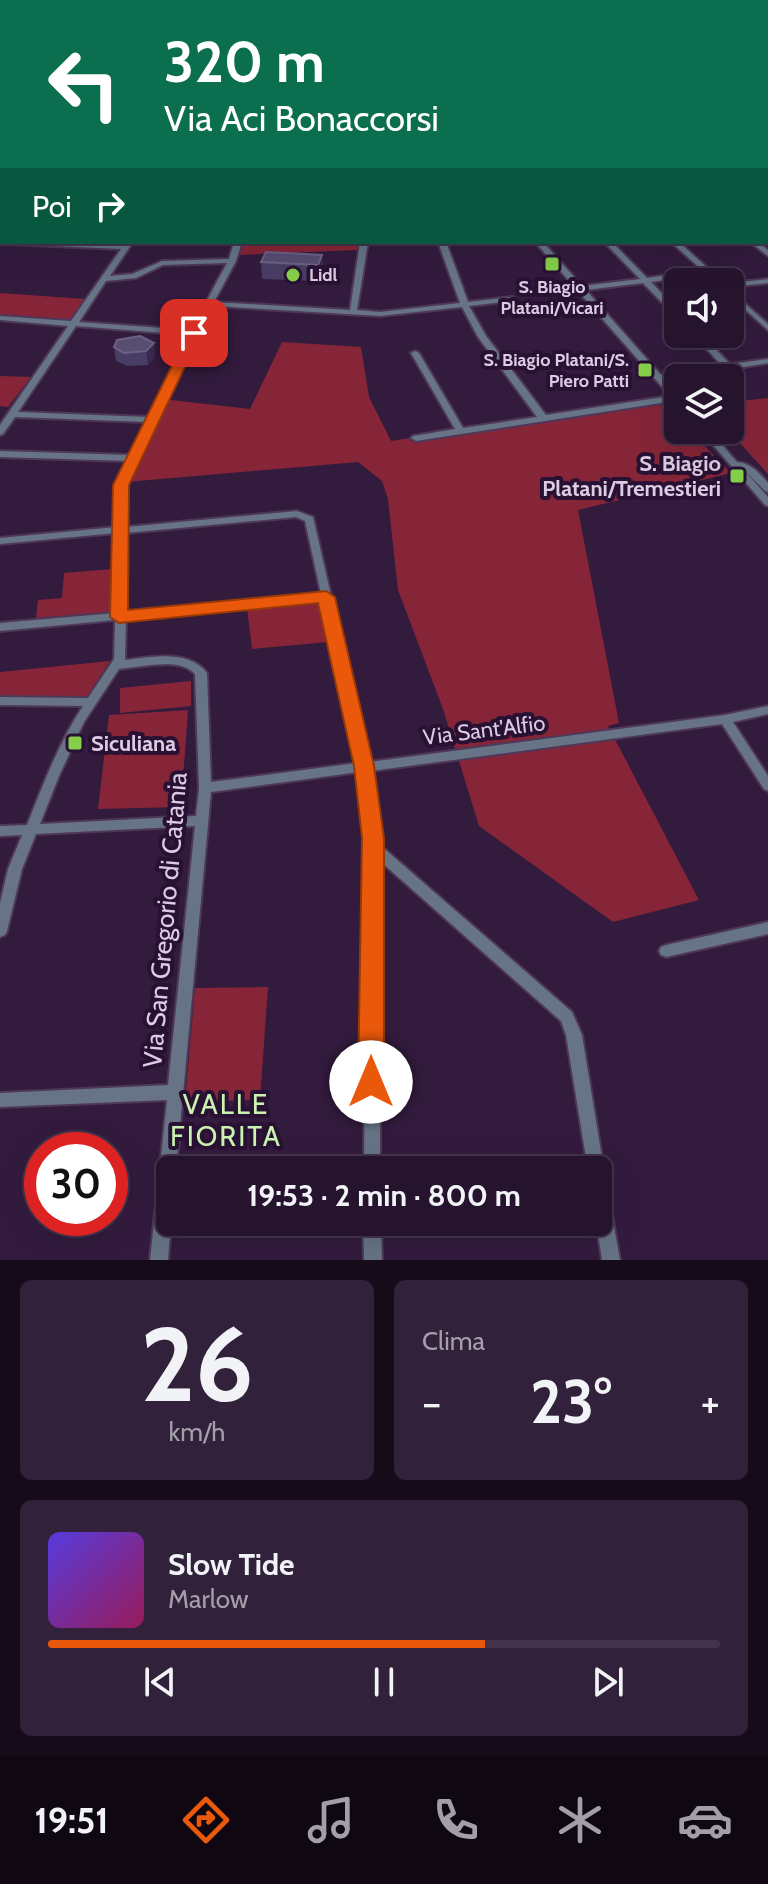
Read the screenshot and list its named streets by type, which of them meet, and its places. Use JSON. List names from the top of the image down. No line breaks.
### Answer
{"streets":{"street":["Via Sant'Alfio","Via San Gregorio di Catania"]},"crossings":[["Via Sant'Alfio","Via San Gregorio di Catania"]],"districts":["VALLE FIORITA"],"places":{"transit":["S. Biagio Platani/Vicari","S. Biagio Platani/S. Piero Patti","S. Biagio Platani/Tremestieri","Siculiana"],"other":["Lidl"]},"page":{"turn":["320 m","Via Aci Bonaccorsi"],"then":"Poi","limit":"30","trip":"19:53 · 2 min · 800 m","tile":[["26","km/h"],"Clima"],"heat":["−","23°","+"],"song":["Slow Tide","Marlow"],"tabs":"19:51"}}
